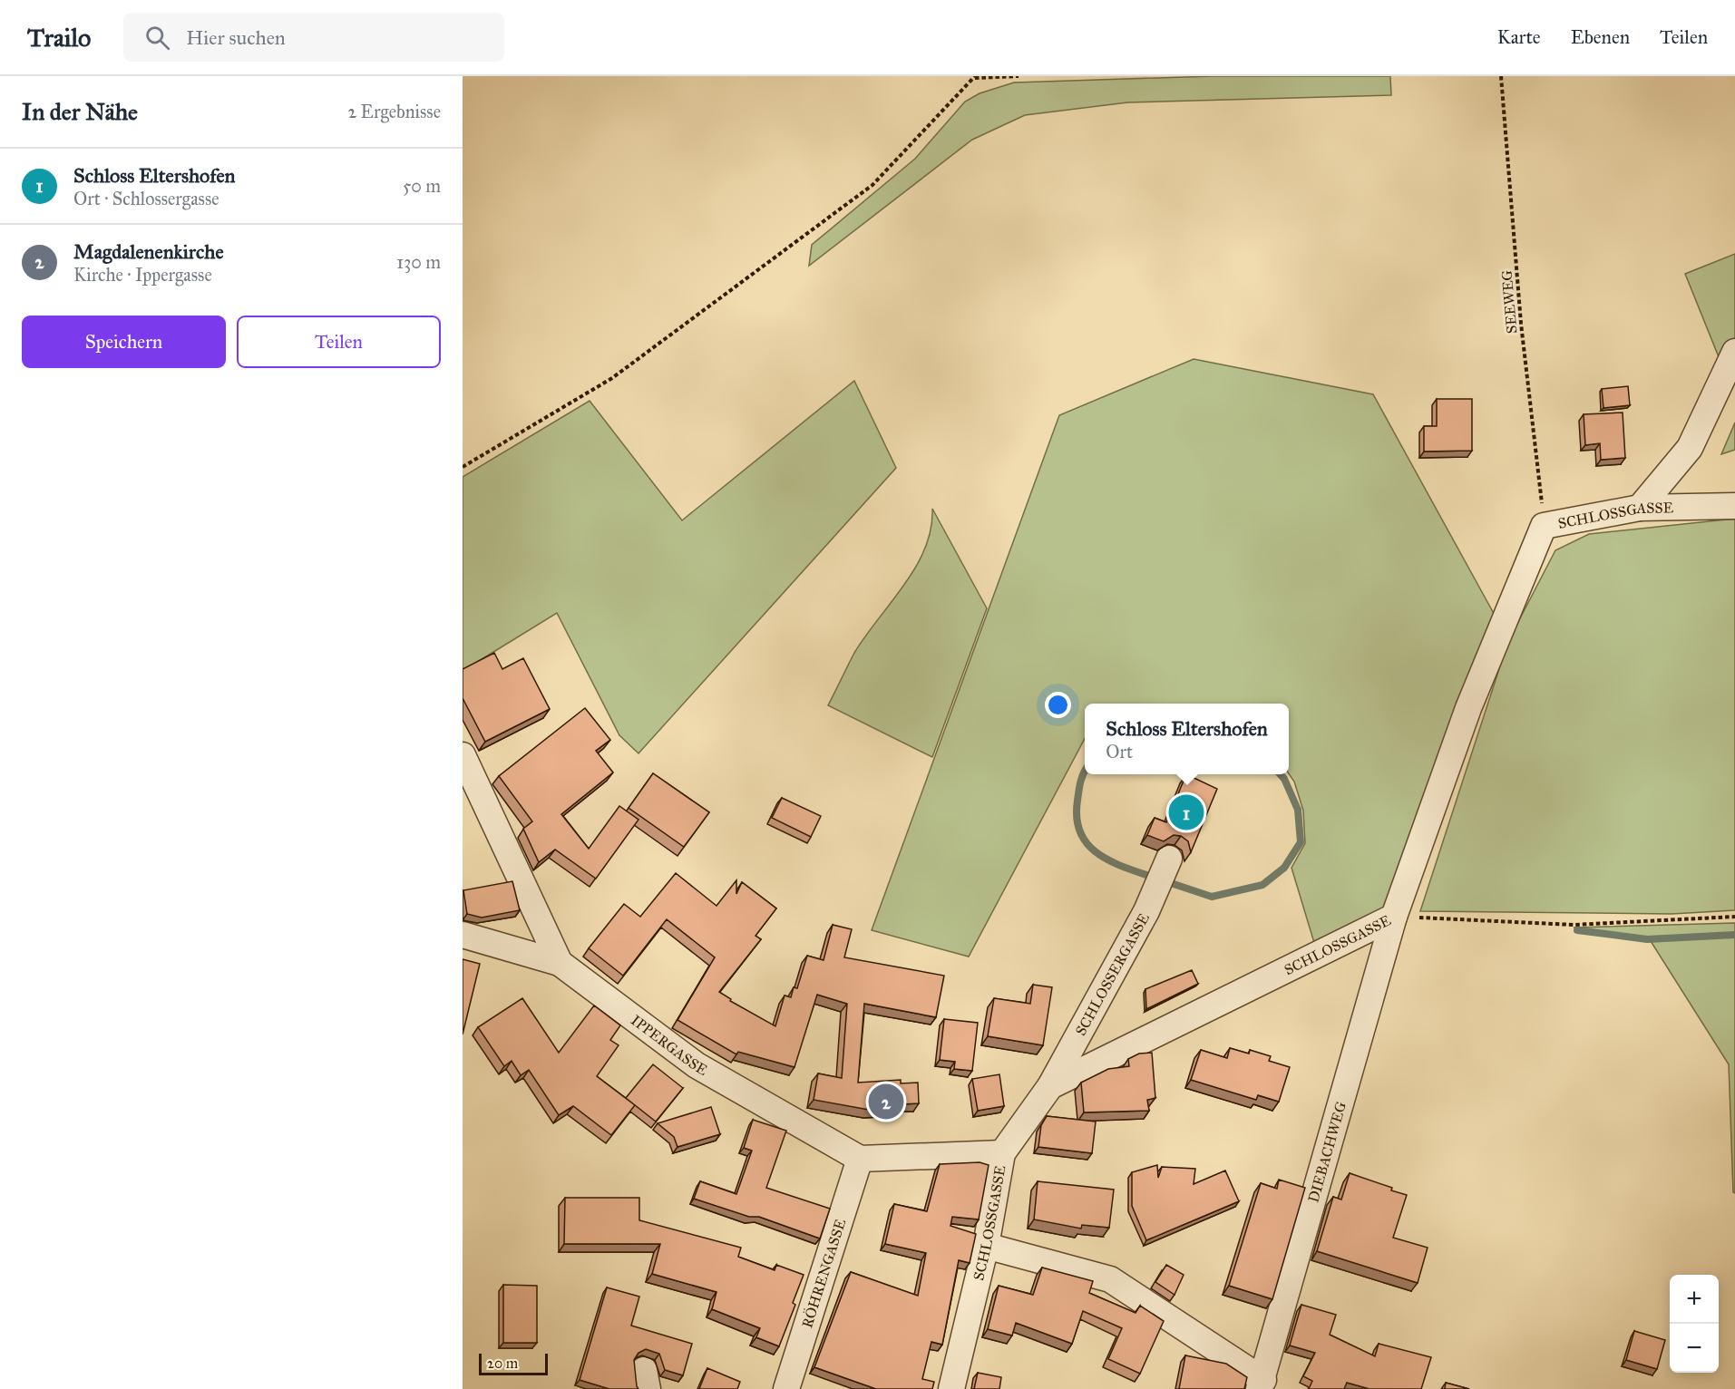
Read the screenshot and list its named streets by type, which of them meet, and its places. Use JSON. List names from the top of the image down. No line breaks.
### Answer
{"streets":{"street":["SCHLOSSGASSE","SCHLOSSERGASSE","IPPERGASSE","DIEBACHWEG","RÖHRENGASSE"],"path":["SEEWEG"]},"crossings":[["SEEWEG","SCHLOSSGASSE"],["SCHLOSSGASSE","SCHLOSSERGASSE"],["SCHLOSSGASSE","DIEBACHWEG"],["IPPERGASSE","RÖHRENGASSE"]],"scale_bar":"20 m","page":{"header":"Trailo","search":"Hier suchen","nav":["Karte","Ebenen","Teilen"],"heading":["In der Nähe","2 Ergebnisse"],"list":[{"mark":"1","name":"Schloss Eltershofen","note":"Ort · Schlossergasse","value":"50 m"},{"mark":"2","name":"Magdalenenkirche","note":"Kirche · Ippergasse","value":"130 m"}],"buttons":["Speichern","Teilen"],"popup":["Schloss Eltershofen","Ort"],"pins":["1","2"],"map_buttons":["+","−"],"scale":"20 m"}}
